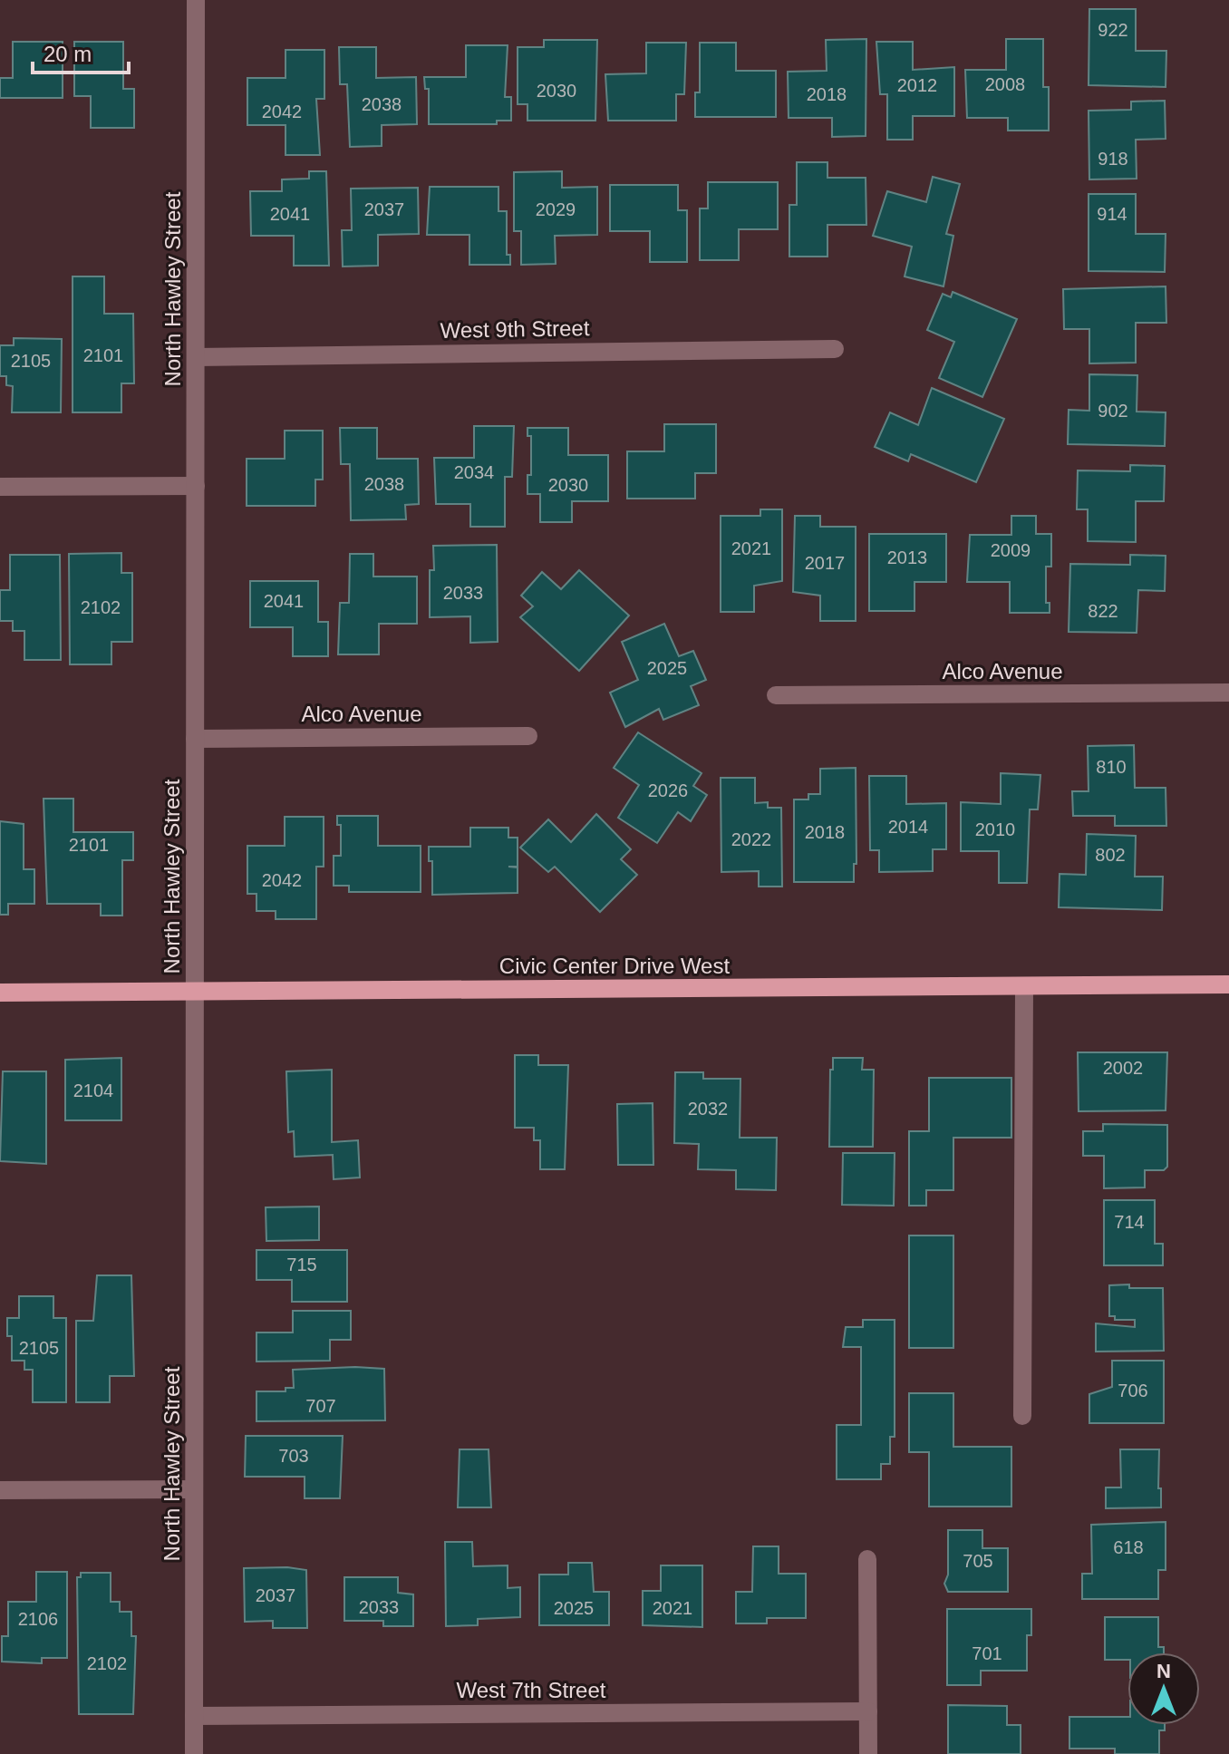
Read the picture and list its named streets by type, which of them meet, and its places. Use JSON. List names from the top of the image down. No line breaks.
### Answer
{"streets":{"main road":["Civic Center Drive West"],"street":["North Hawley Street","West 9th Street","Alco Avenue","West 7th Street"]},"crossings":[["North Hawley Street","West 9th Street"],["North Hawley Street","Alco Avenue"],["North Hawley Street","Civic Center Drive West"],["North Hawley Street","West 7th Street"]],"house_numbers":["922","2008","2012","2030","2018","2038","2042","918","2037","2029","2041","914","2101","2105","902","2034","2038","2030","2021","2009","2013","2017","2033","2041","2102","822","2025","810","2026","2014","2010","2018","2022","2101","802","2042","2002","2104","2032","714","715","2105","706","707","703","618","705","2037","2033","2025","2021","2106","701","2102"],"scale_bar":"20 m","north":"top"}
